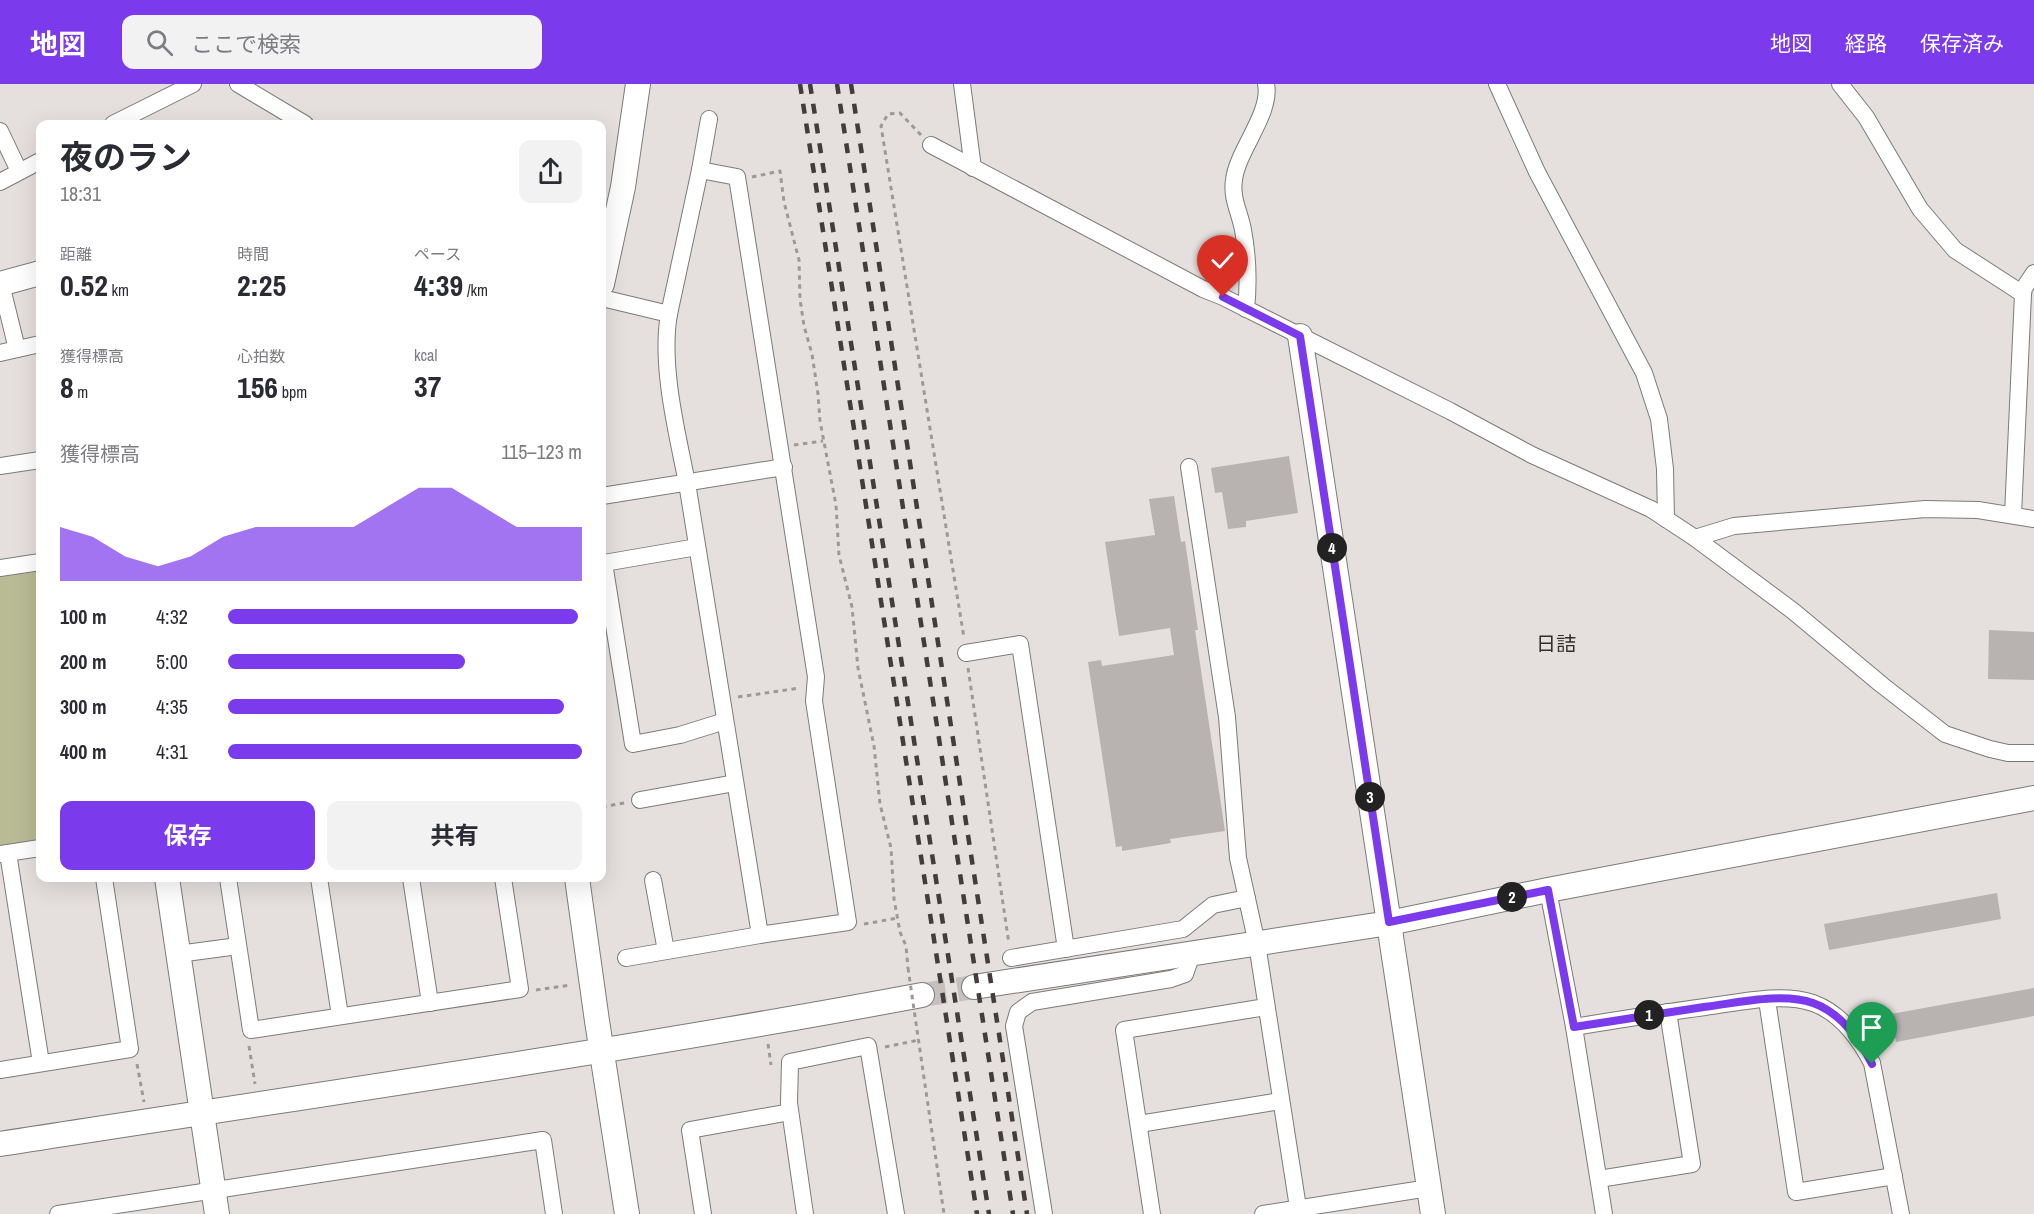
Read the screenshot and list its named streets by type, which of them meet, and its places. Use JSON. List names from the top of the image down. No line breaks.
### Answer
{"districts":["日詰"],"page":{"header":"地図","search":"ここで検索","nav":["地図","経路","保存済み"],"heading":["夜のラン","18:31"],"stats":[["距離","0.52 km"],["時間","2:25"],["ペース","4:39 /km"],["獲得標高","8 m"],["心拍数","156 bpm"],["kcal","37"]],"chart":["獲得標高","115–123 m"],"pins":["4","3","2","1"],"list":[{"name":"100 m","note":"4:32"},{"name":"200 m","note":"5:00"},{"name":"300 m","note":"4:35"},{"name":"400 m","note":"4:31"}],"buttons":["保存","共有"]}}
